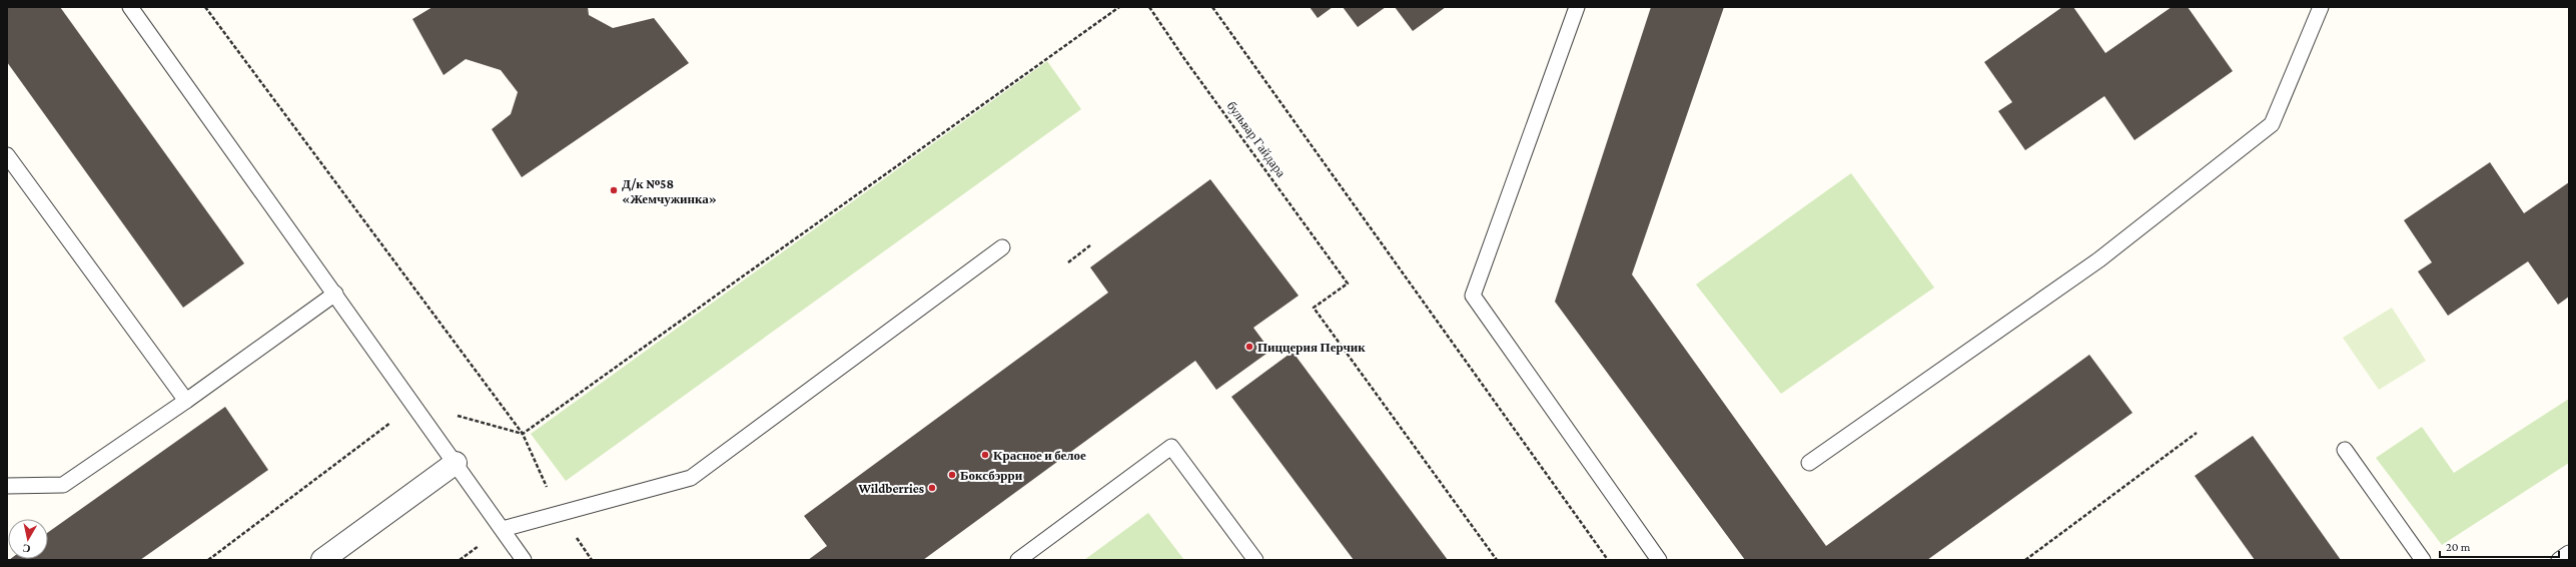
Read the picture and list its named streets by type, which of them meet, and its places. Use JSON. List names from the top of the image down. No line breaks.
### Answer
{"streets":{"path":["бульвар Гайдара"]},"places":["Д/к №58 «Жемчужинка»","Пиццерия Перчик","Красное и белое","Боксбэрри","Wildberries"],"scale_bar":"20 m","north":"bottom"}
